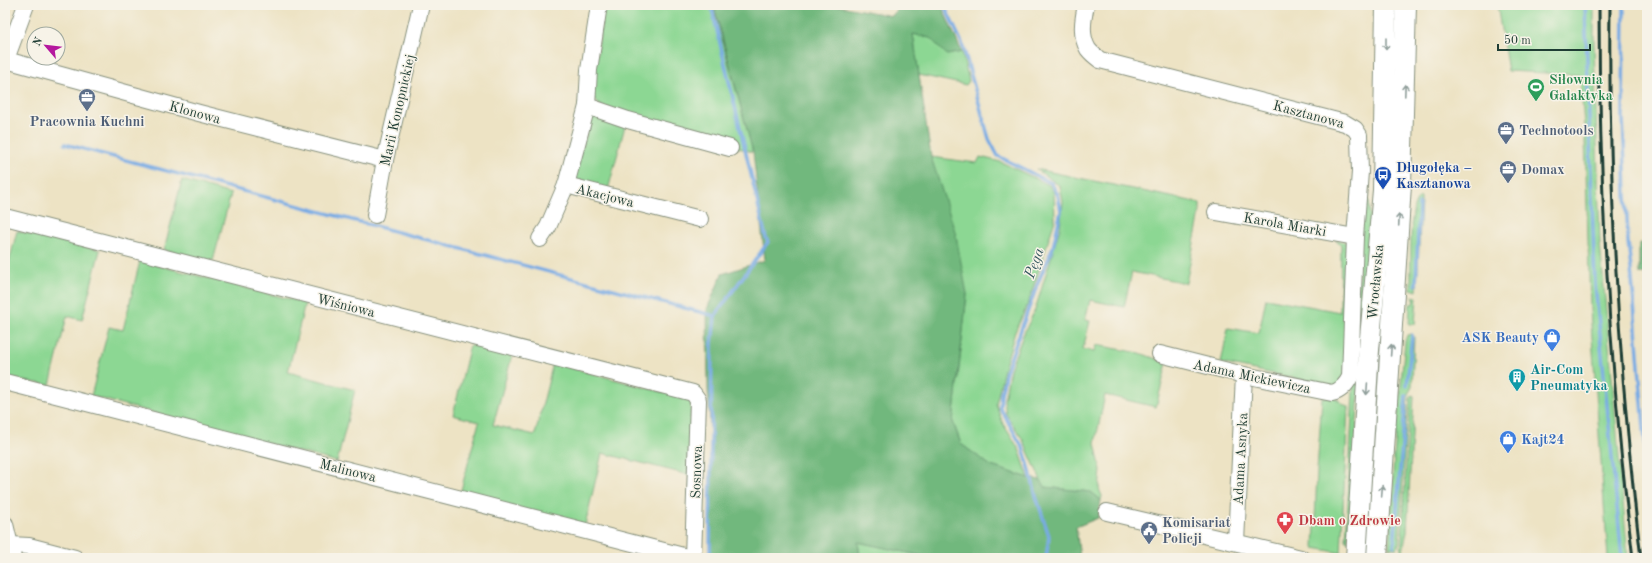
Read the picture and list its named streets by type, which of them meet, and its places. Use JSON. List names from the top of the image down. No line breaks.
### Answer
{"streets":{"main road":["Wrocławska"],"street":["Marii Konopnickiej","Klonowa","Kasztanowa","Akacjowa","Karola Miarki","Wiśniowa","Adama Mickiewicza","Adama Asnyka","Malinowa","Sosnowa"]},"crossings":[["Marii Konopnickiej","Klonowa"],["Kasztanowa","Karola Miarki"],["Kasztanowa","Adama Mickiewicza"],["Wiśniowa","Sosnowa"],["Adama Mickiewicza","Adama Asnyka"],["Malinowa","Sosnowa"]],"water":["Pęga"],"places":{"sports":["Siłownia Galaktyka"],"office":["Pracownia Kuchni","Technotools","Domax"],"bus stop":["Długołęka – Kasztanowa"],"shop":["ASK Beauty","Kajt24"],"building":["Air-Com Pneumatyka"],"pharmacy":["Dbam o Zdrowie"],"public building":["Komisariat Policji"]},"scale_bar":"50 m","north":"top left"}
